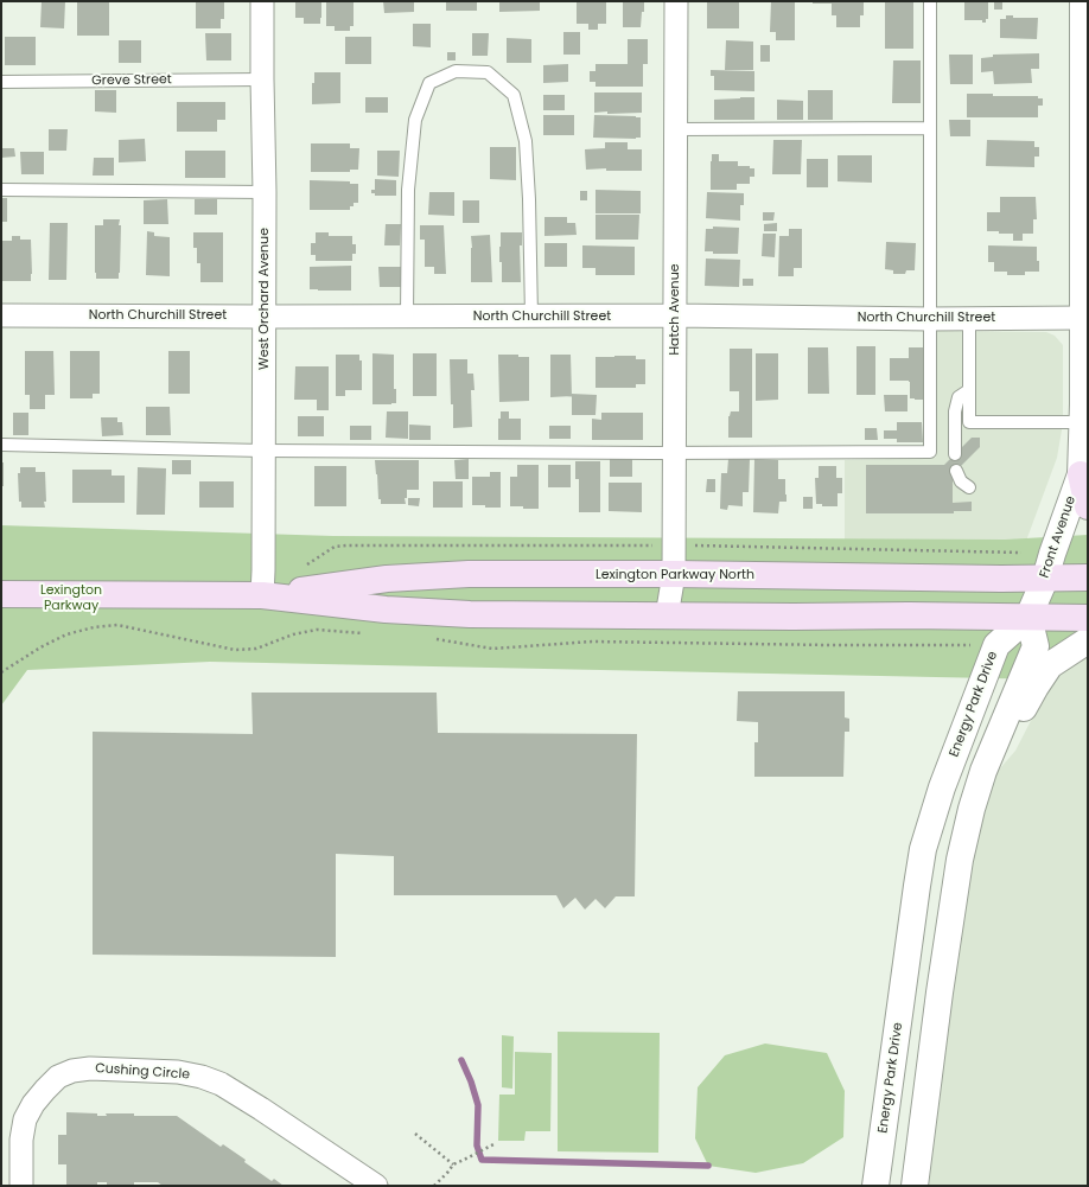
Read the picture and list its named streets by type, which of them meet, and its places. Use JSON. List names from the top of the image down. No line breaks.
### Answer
{"streets":{"main road":["Lexington Parkway North"],"street":["West Orchard Avenue","Hatch Avenue","North Churchill Street","Front Avenue","Energy Park Drive","Cushing Circle"],"lane":["Greve Street"]},"crossings":[["Greve Street","West Orchard Avenue"],["West Orchard Avenue","North Churchill Street"],["West Orchard Avenue","Lexington Parkway North"],["Hatch Avenue","North Churchill Street"],["Hatch Avenue","Lexington Parkway North"],["North Churchill Street","Front Avenue"],["Front Avenue","Lexington Parkway North"],["Front Avenue","Energy Park Drive"],["Lexington Parkway North","Energy Park Drive"]],"parks":["Lexington Parkway"]}
